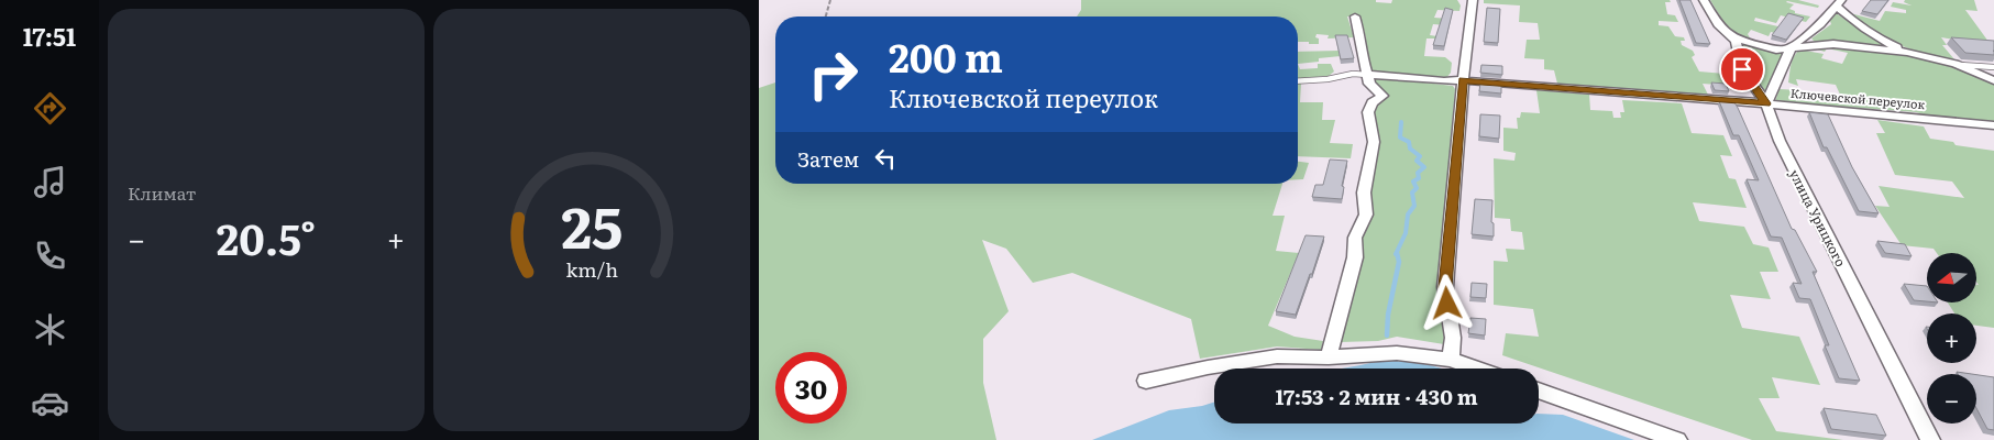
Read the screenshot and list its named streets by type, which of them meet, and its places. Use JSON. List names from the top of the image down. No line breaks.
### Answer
{"streets":{"street":["Ключевской переулок","улица Урицкого"]},"crossings":[["Ключевской переулок","улица Урицкого"]],"north":"left","page":{"tabs":"17:51","tile":"Климат","turn":["200 m","Ключевской переулок"],"then":"Затем","heat":["−","20.5°","+"],"map_buttons":["+","−"],"limit":"30","trip":"17:53 · 2 мин · 430 m","gauge":["25","km/h"]}}
